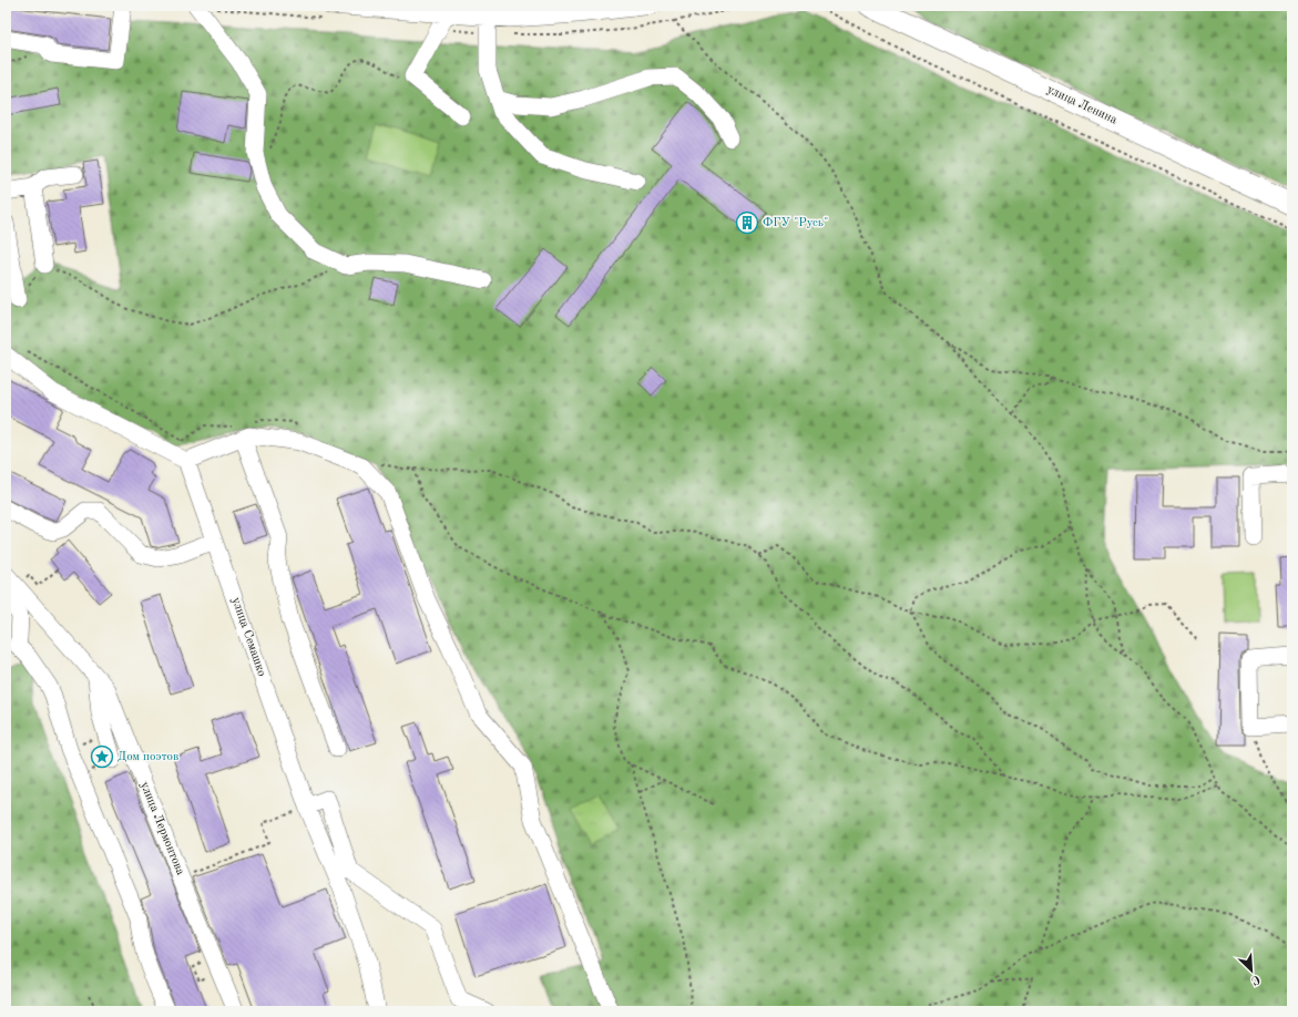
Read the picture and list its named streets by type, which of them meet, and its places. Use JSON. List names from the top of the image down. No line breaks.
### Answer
{"streets":{"main road":["улица Ленина"],"street":["улица Семашко","улица Лермонтова"]},"places":{"building":["ФГУ \"Русь\""],"place":["Дом поэтов"]},"north":"bottom right"}
